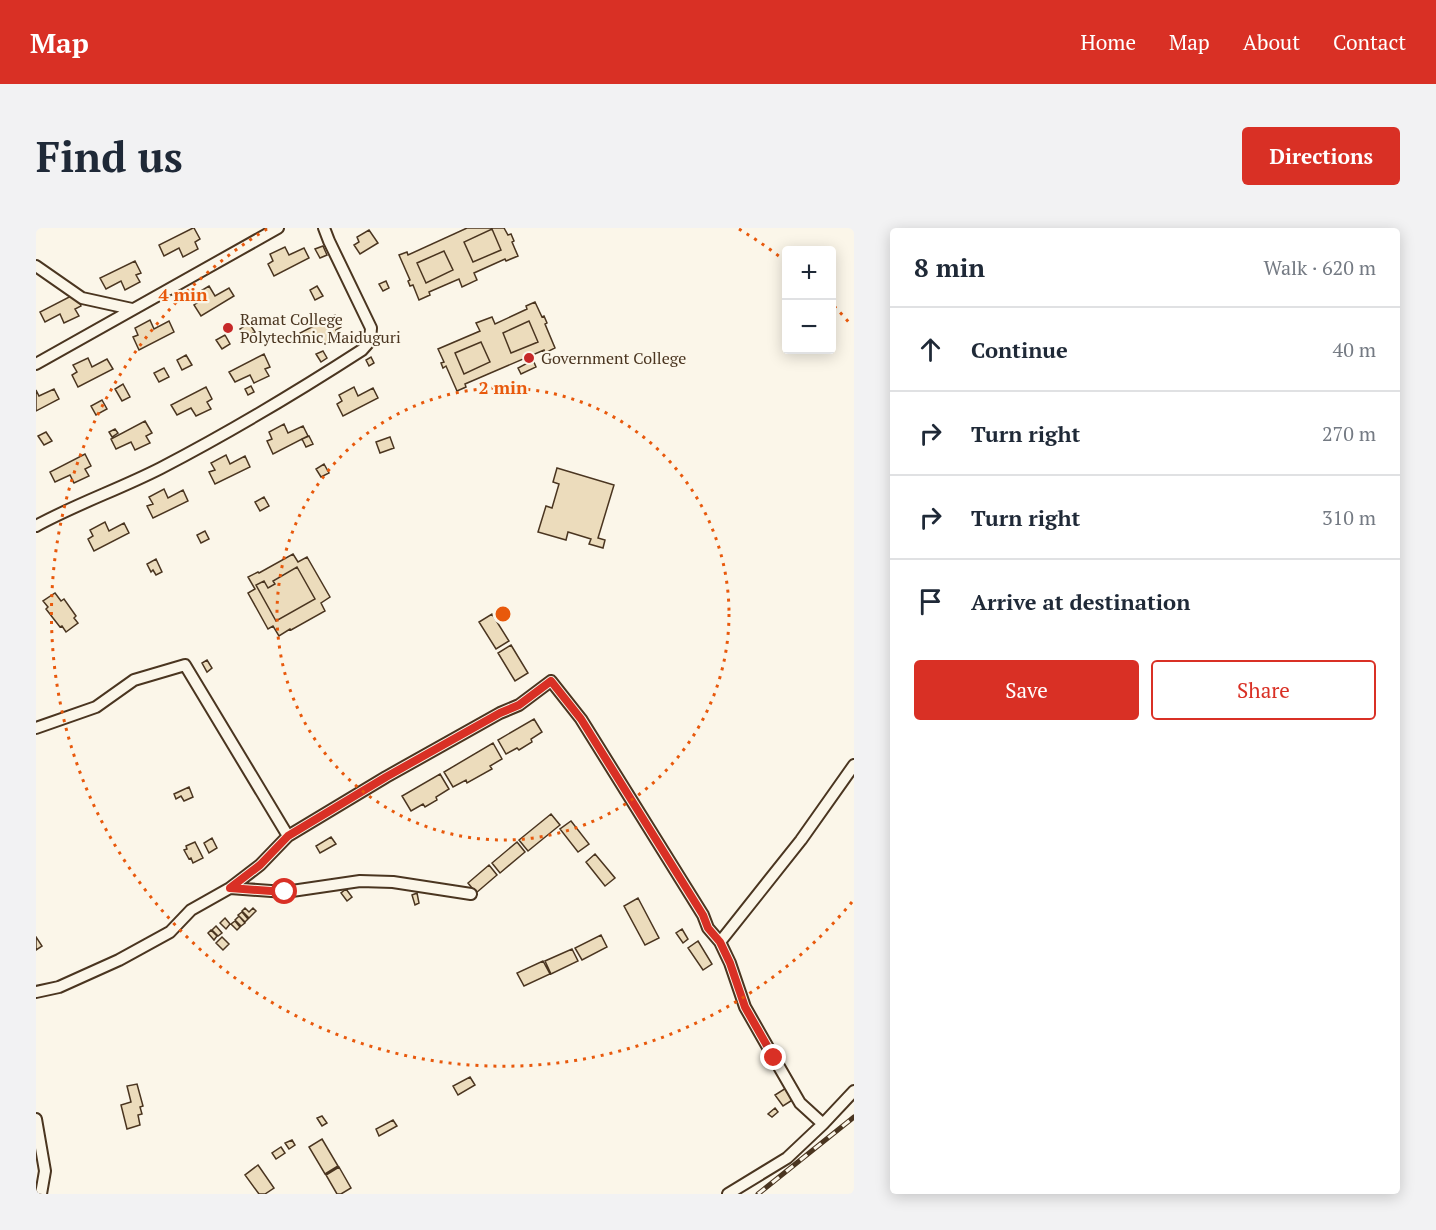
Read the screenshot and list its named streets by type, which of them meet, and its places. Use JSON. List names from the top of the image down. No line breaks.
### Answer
{"places":["Ramat College Polytechnic Maiduguri","Government College"],"page":{"header":"Map","nav":["Home","Map","About","Contact"],"buttons":["Directions",["Save","Share"]],"title":"Find us","heading":["8 min","Walk · 620 m"],"map_buttons":["+","−"],"list":[["Continue","40 m"],["Turn right","270 m"],["Turn right","310 m"],"Arrive at destination"]},"rings":["4 min","2 min"]}
